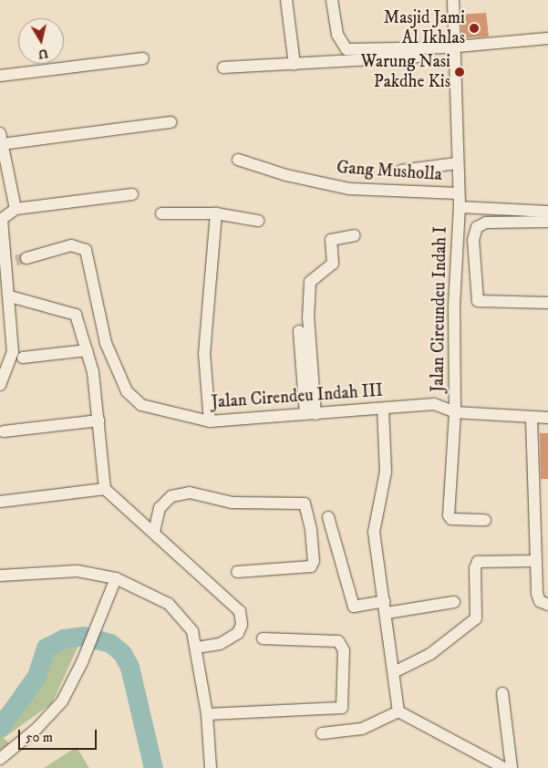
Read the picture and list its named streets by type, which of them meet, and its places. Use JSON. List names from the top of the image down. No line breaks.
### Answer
{"streets":{"street":["Gang Musholla","Jalan Cireundeu Indah I","Jalan Cirendeu Indah III"]},"crossings":[["Gang Musholla","Jalan Cireundeu Indah I"],["Jalan Cireundeu Indah I","Jalan Cirendeu Indah III"]],"places":["Masjid Jami Al Ikhlas","Warung Nasi Pakdhe Kis"],"scale_bar":"50 m","north":"bottom"}
